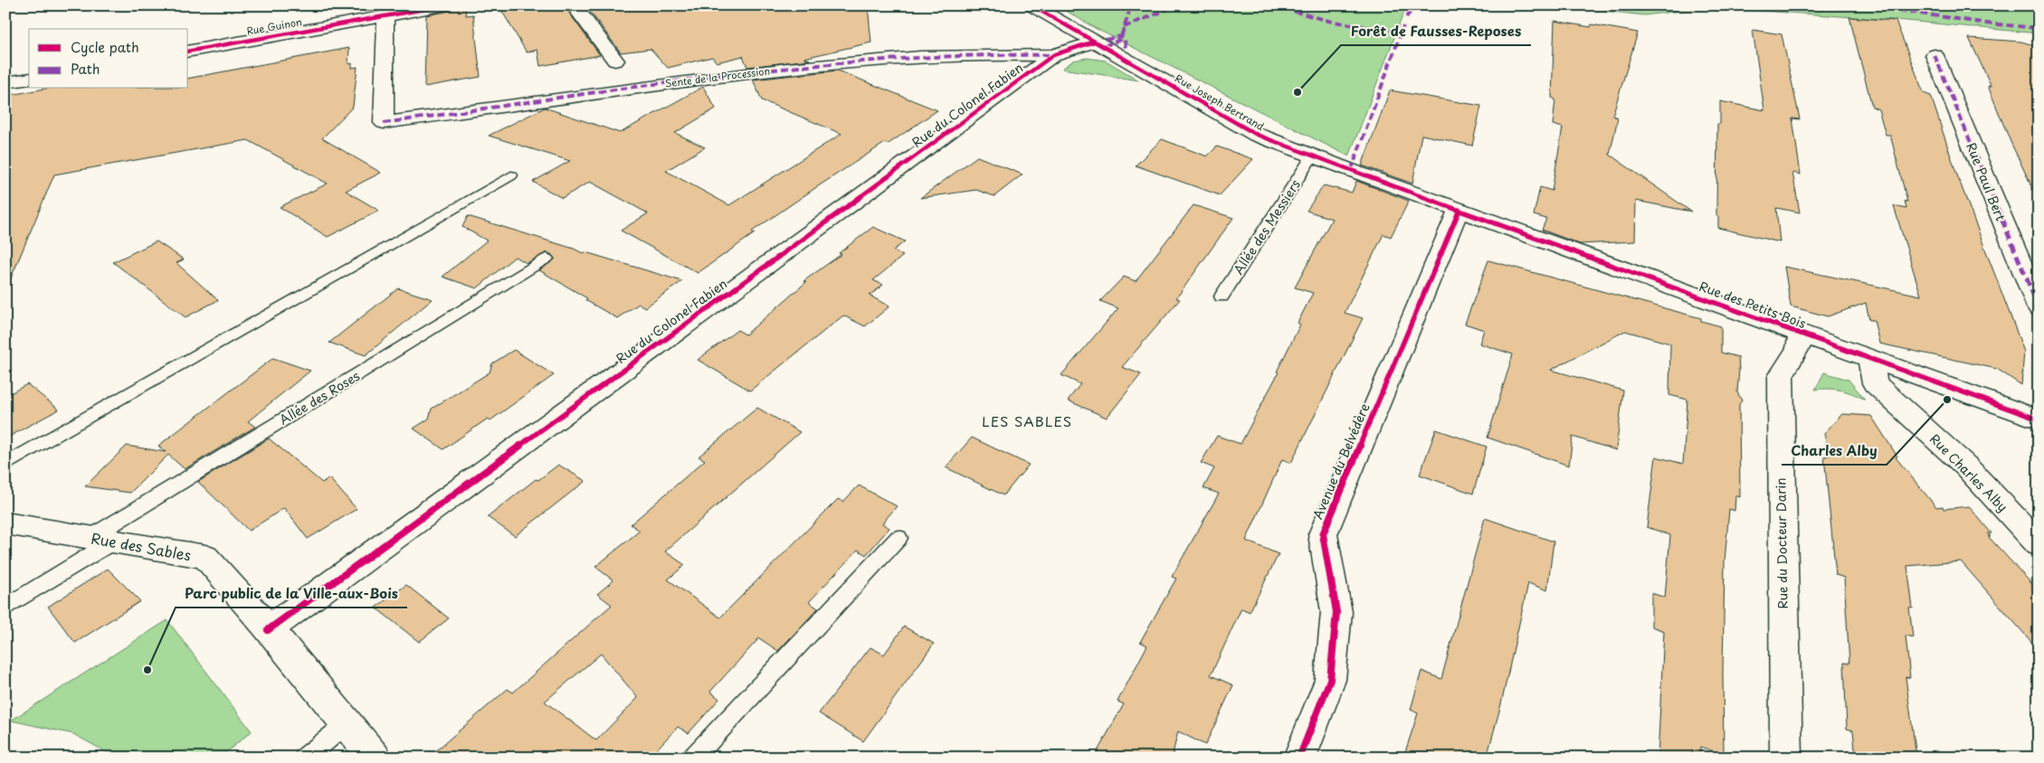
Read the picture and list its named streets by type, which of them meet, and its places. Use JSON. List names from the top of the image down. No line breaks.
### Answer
{"streets":{"street":["Rue Guinon","Sente de la Procession","Rue Joseph Bertrand","Rue du Colonel Fabien","Rue Paul Bert","Rue des Petits Bois","Avenue du Belvédère","Rue Charles Alby","Rue du Docteur Darin","Rue des Sables"],"lane":["Allée des Messiers","Allée des Roses"]},"crossings":[["Rue Guinon","Sente de la Procession"],["Sente de la Procession","Rue du Colonel Fabien"],["Rue Joseph Bertrand","Rue du Colonel Fabien"],["Rue Joseph Bertrand","Allée des Messiers"],["Rue Joseph Bertrand","Rue des Petits Bois"],["Rue Joseph Bertrand","Avenue du Belvédère"],["Rue du Colonel Fabien","Rue des Sables"],["Rue des Petits Bois","Avenue du Belvédère"],["Rue des Petits Bois","Rue Charles Alby"],["Rue des Petits Bois","Rue du Docteur Darin"],["Allée des Roses","Rue des Sables"]],"districts":["LES SABLES"],"places":["Forêt de Fausses-Reposes","Charles Alby","Parc public de la Ville-aux-Bois"],"legend":["Cycle path","Path"]}
